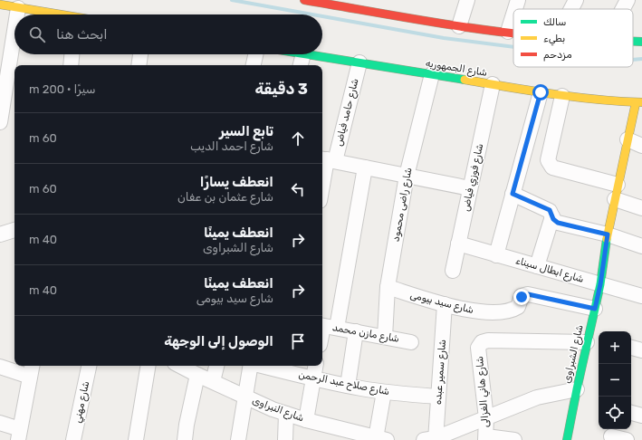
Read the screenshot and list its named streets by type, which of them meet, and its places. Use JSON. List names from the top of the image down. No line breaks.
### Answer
{"streets":{"street":["شارع الجمهوريه","شارع حامد فياض","شارع فوزي فياض","شارع راضى محمود","شارع ابطال سيناء","شارع سيد بيومى","شارع مازن محمد","شارع الشبراوى","شارع سمير عبده","شارع صلاح عبد الرحمن","شارع هاني الغزالى","شارع مهني","شارع النبراوى"]},"crossings":[["شارع الجمهوريه","شارع حامد فياض"],["شارع الجمهوريه","شارع فوزي فياض"],["شارع الجمهوريه","شارع راضى محمود"],["شارع الجمهوريه","شارع الشبراوى"],["شارع فوزي فياض","شارع ابطال سيناء"],["شارع راضى محمود","شارع سيد بيومى"],["شارع راضى محمود","شارع مازن محمد"],["شارع ابطال سيناء","شارع الشبراوى"],["شارع سيد بيومى","شارع الشبراوى"],["شارع سيد بيومى","شارع سمير عبده"],["شارع الشبراوى","شارع هاني الغزالى"],["شارع سمير عبده","شارع صلاح عبد الرحمن"]],"legend":["سالك","بطيء","مزدحم"],"page":{"search":"ابحث هنا","heading":["3 دقيقة","سيرًا · 200 m"],"list":[["تابع السير","شارع احمد الديب","60 m"],["انعطف يسارًا","شارع عثمان بن عفان","60 m"],["انعطف يمينًا","شارع الشبراوى","40 m"],["انعطف يمينًا","شارع سيد بيومى","40 m"],"الوصول إلى الوجهة"],"map_buttons":["+","−"]}}
